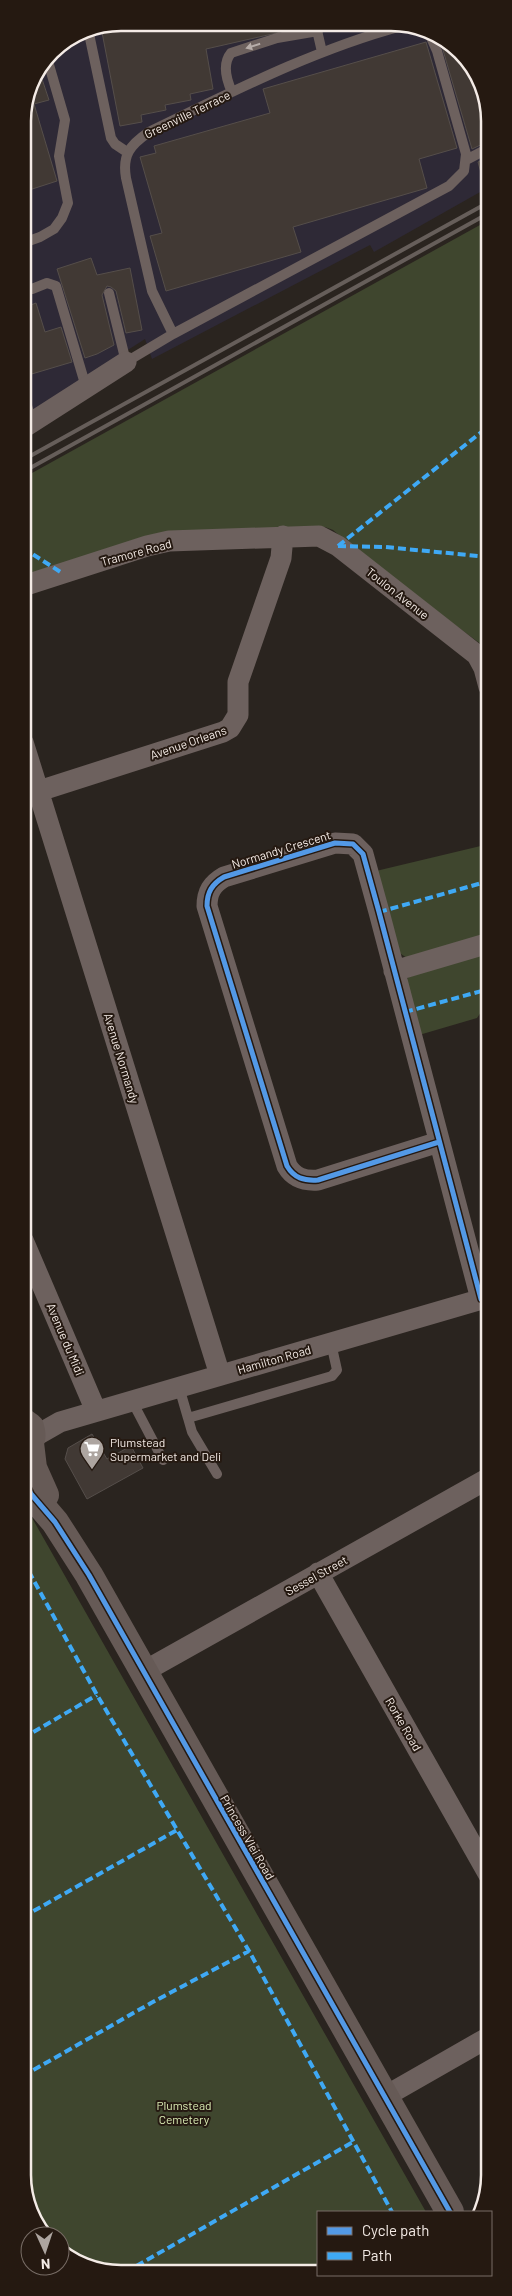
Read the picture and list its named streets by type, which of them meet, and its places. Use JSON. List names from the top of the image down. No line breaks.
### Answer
{"streets":{"street":["Tramore Road","Toulon Avenue","Avenue Orleans","Normandy Crescent","Avenue Normandy","Avenue du Midi","Hamilton Road","Sessel Street","Rorke Road","Princess Vlei Road"],"lane":["Greenville Terrace"]},"crossings":[["Tramore Road","Toulon Avenue"],["Tramore Road","Avenue Orleans"],["Toulon Avenue","Avenue Orleans"],["Avenue Orleans","Avenue Normandy"],["Avenue Normandy","Hamilton Road"],["Avenue du Midi","Hamilton Road"],["Sessel Street","Rorke Road"],["Sessel Street","Princess Vlei Road"]],"parks":["Plumstead Cemetery"],"places":{"supermarket":["Plumstead Supermarket and Deli"]},"legend":["Cycle path","Path"],"north":"bottom"}
